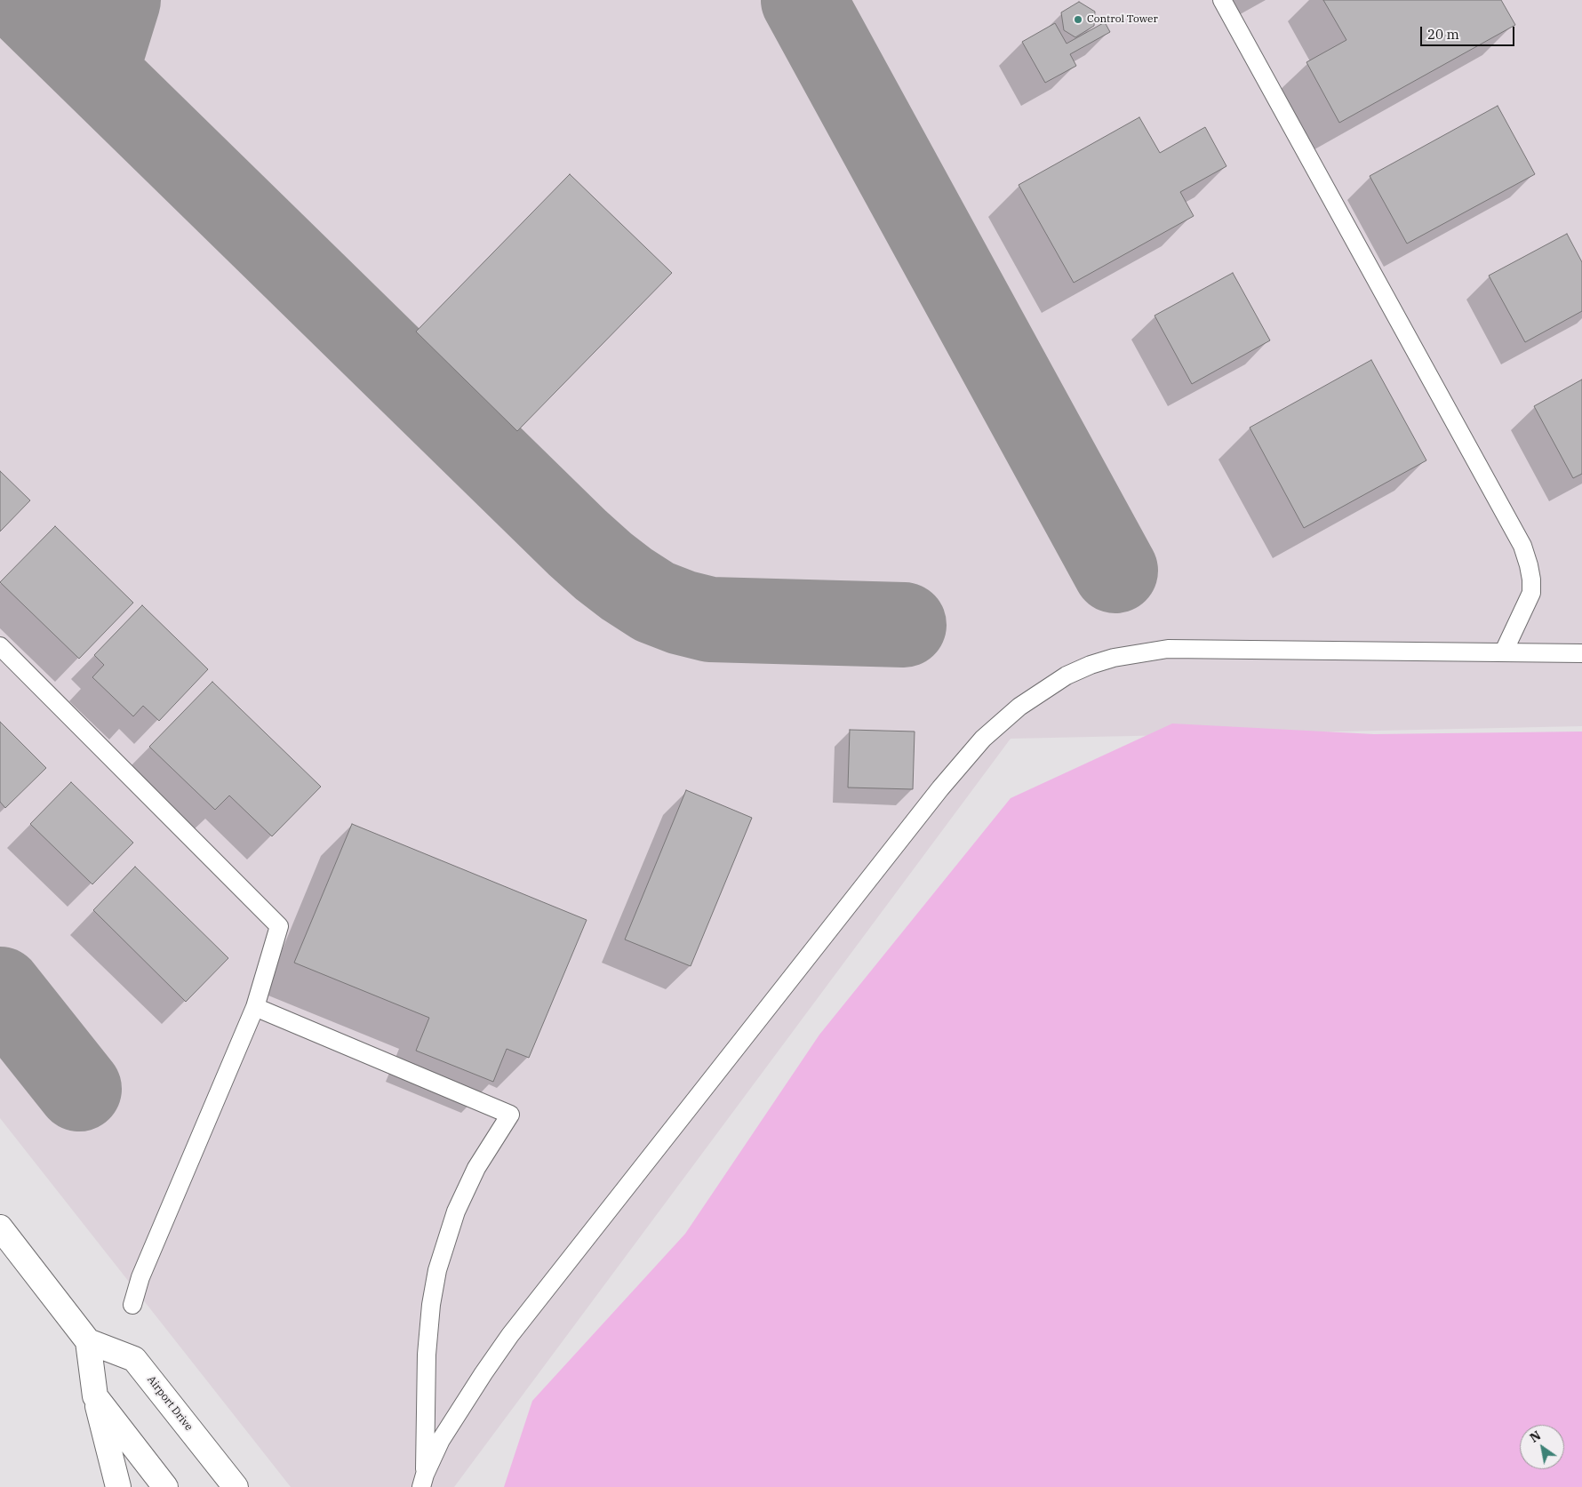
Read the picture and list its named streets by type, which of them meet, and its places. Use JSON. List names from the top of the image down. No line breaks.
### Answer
{"streets":{"street":["Airport Drive"]},"places":["Control Tower"],"scale_bar":"20 m","north":"top left"}
